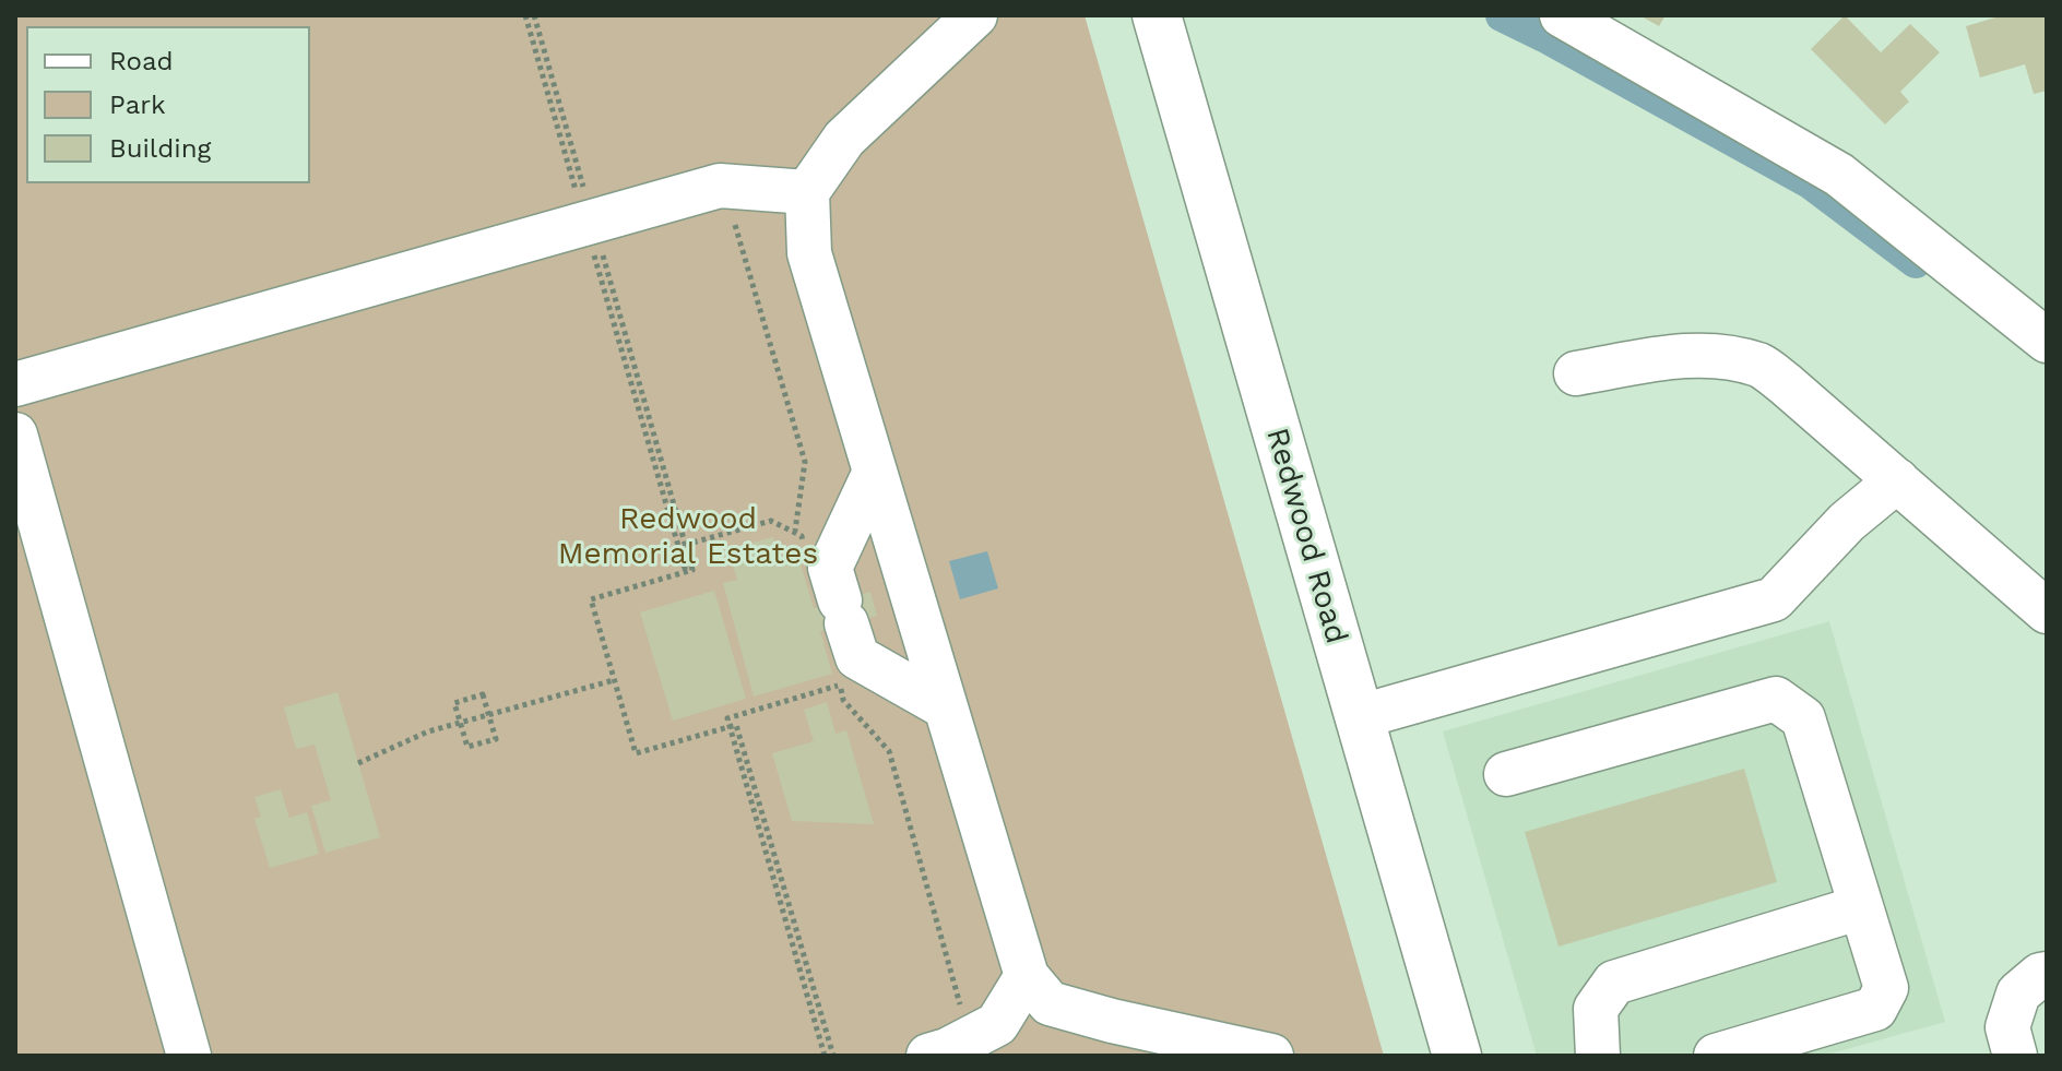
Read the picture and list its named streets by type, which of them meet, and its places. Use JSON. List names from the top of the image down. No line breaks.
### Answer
{"streets":{"main road":["Redwood Road"]},"parks":["Redwood Memorial Estates"],"legend":["Road","Park","Building"]}
